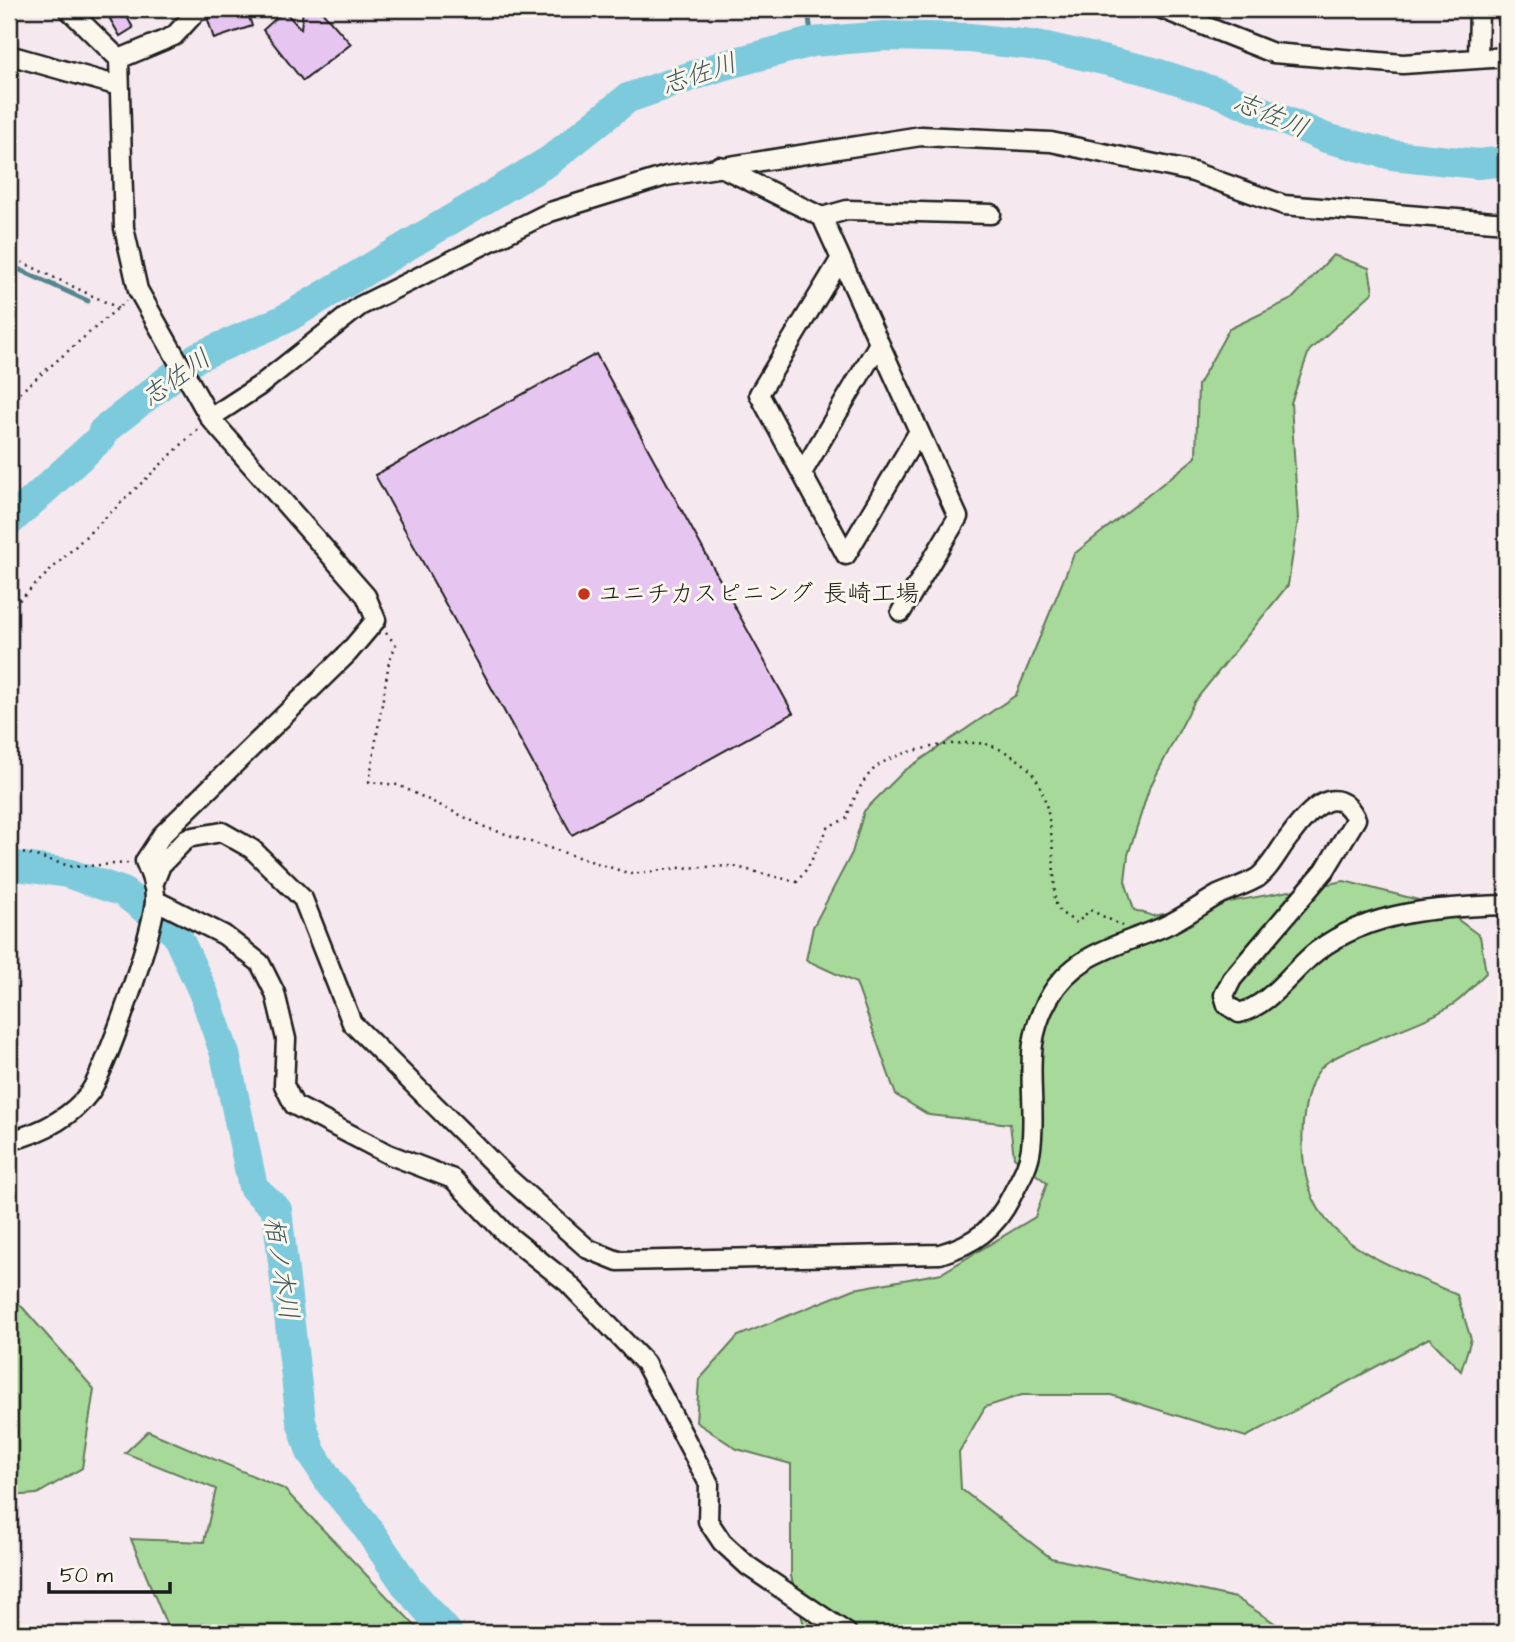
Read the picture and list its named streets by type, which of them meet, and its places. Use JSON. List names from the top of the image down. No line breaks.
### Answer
{"water":["志佐川","栢ノ木川"],"places":["ユニチカスピニング 長崎工場"],"scale_bar":"50 m"}
